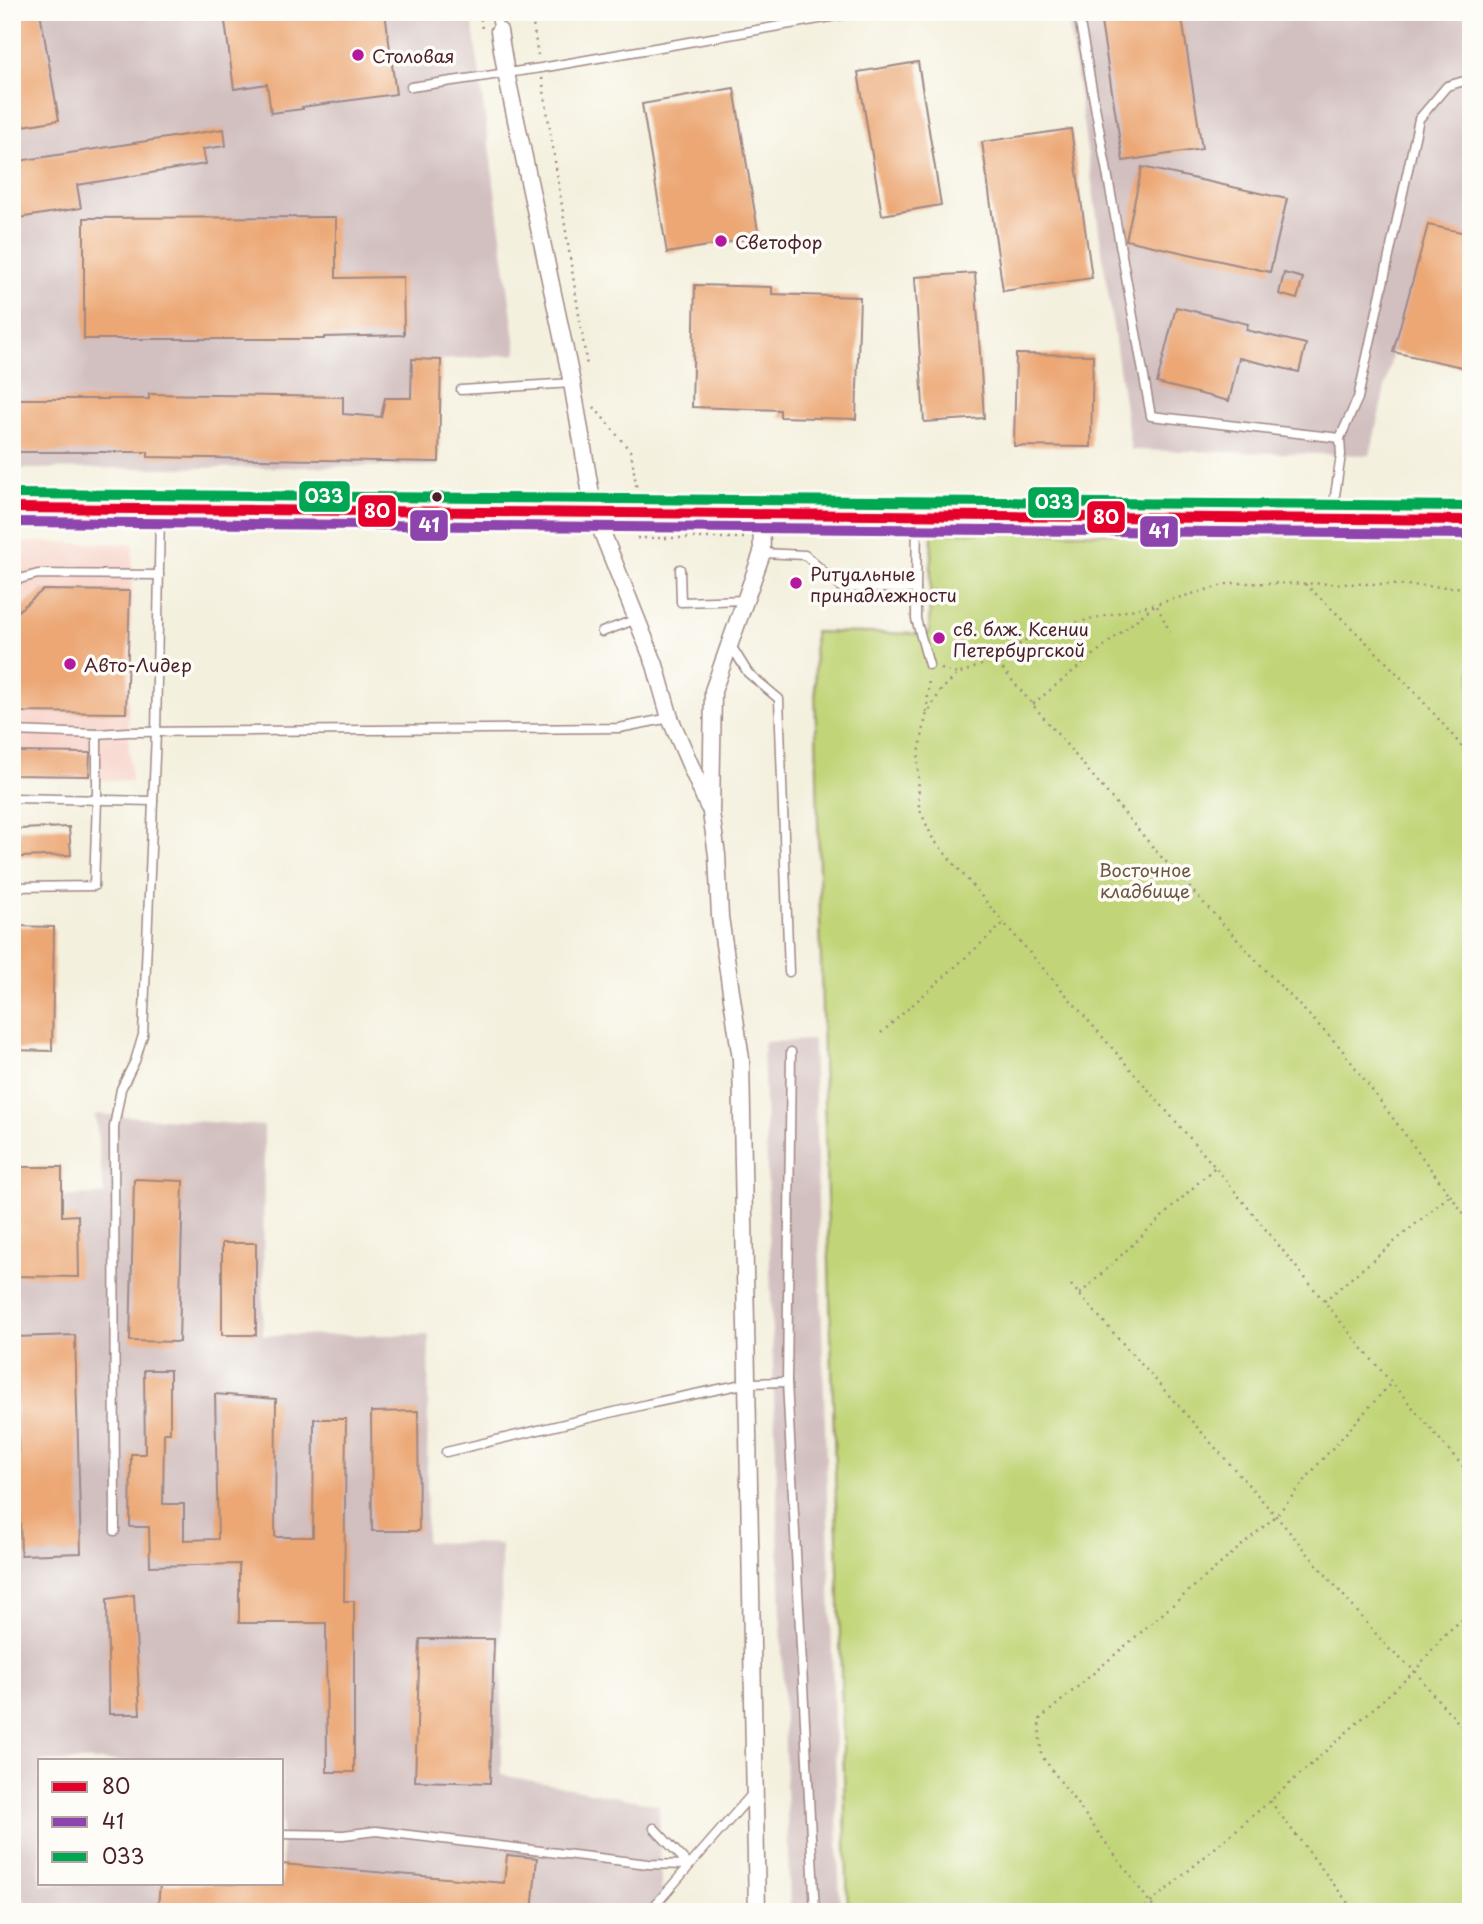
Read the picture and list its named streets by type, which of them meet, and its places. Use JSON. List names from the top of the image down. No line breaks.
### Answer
{"parks":["Восточное кладбище"],"places":["Столовая","Светофор","Ритуальные принадлежности","св. блж. Ксении Петербургской","Авто-Лидер"],"lines":["transit line 033","transit line 80","transit line 41"],"legend":["80","41","033"]}
